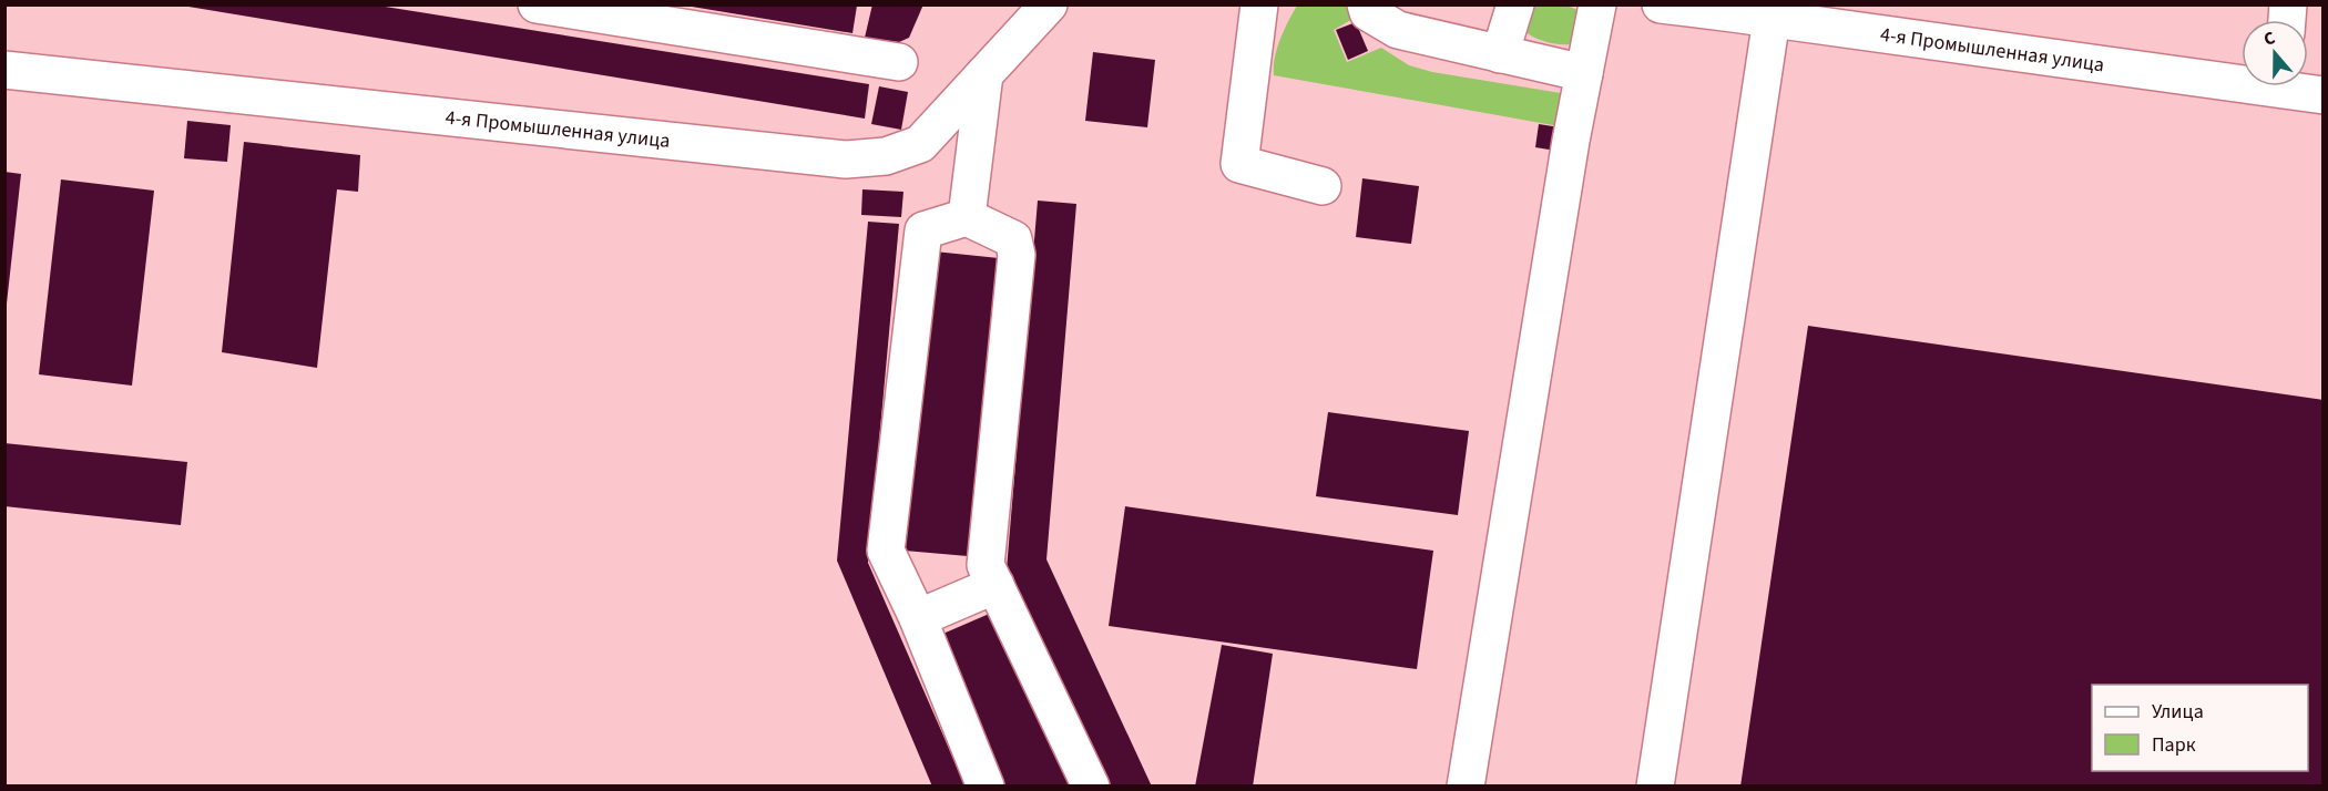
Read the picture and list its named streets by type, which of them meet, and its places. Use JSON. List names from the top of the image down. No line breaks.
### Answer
{"streets":{"street":["4-я Промышленная улица"]},"legend":["Улица","Парк"],"north":"top"}
